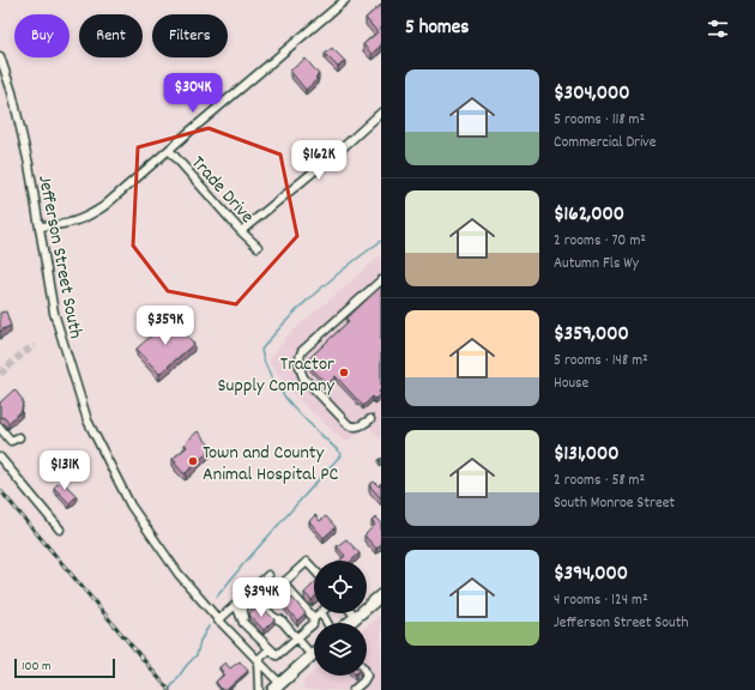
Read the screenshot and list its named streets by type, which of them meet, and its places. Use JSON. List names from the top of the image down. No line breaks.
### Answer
{"streets":{"street":["Trade Drive","Jefferson Street South"]},"places":["Tractor Supply Company","Town and County Animal Hospital PC"],"scale_bar":"100 m","page":{"heading":"5 homes","chip":["Buy","Rent","Filters"],"list":[{"name":"$304,000","note":"5 rooms · 118 m² · Commercial Drive"},{"name":"$162,000","note":"2 rooms · 70 m² · Autumn Fls Wy"},{"name":"$359,000","note":"5 rooms · 148 m² · House"},{"name":"$131,000","note":"2 rooms · 58 m² · South Monroe Street"},{"name":"$394,000","note":"4 rooms · 124 m² · Jefferson Street South"}],"price":["$304K","$162K","$359K","$131K","$394K"],"scale":"100 m"}}
